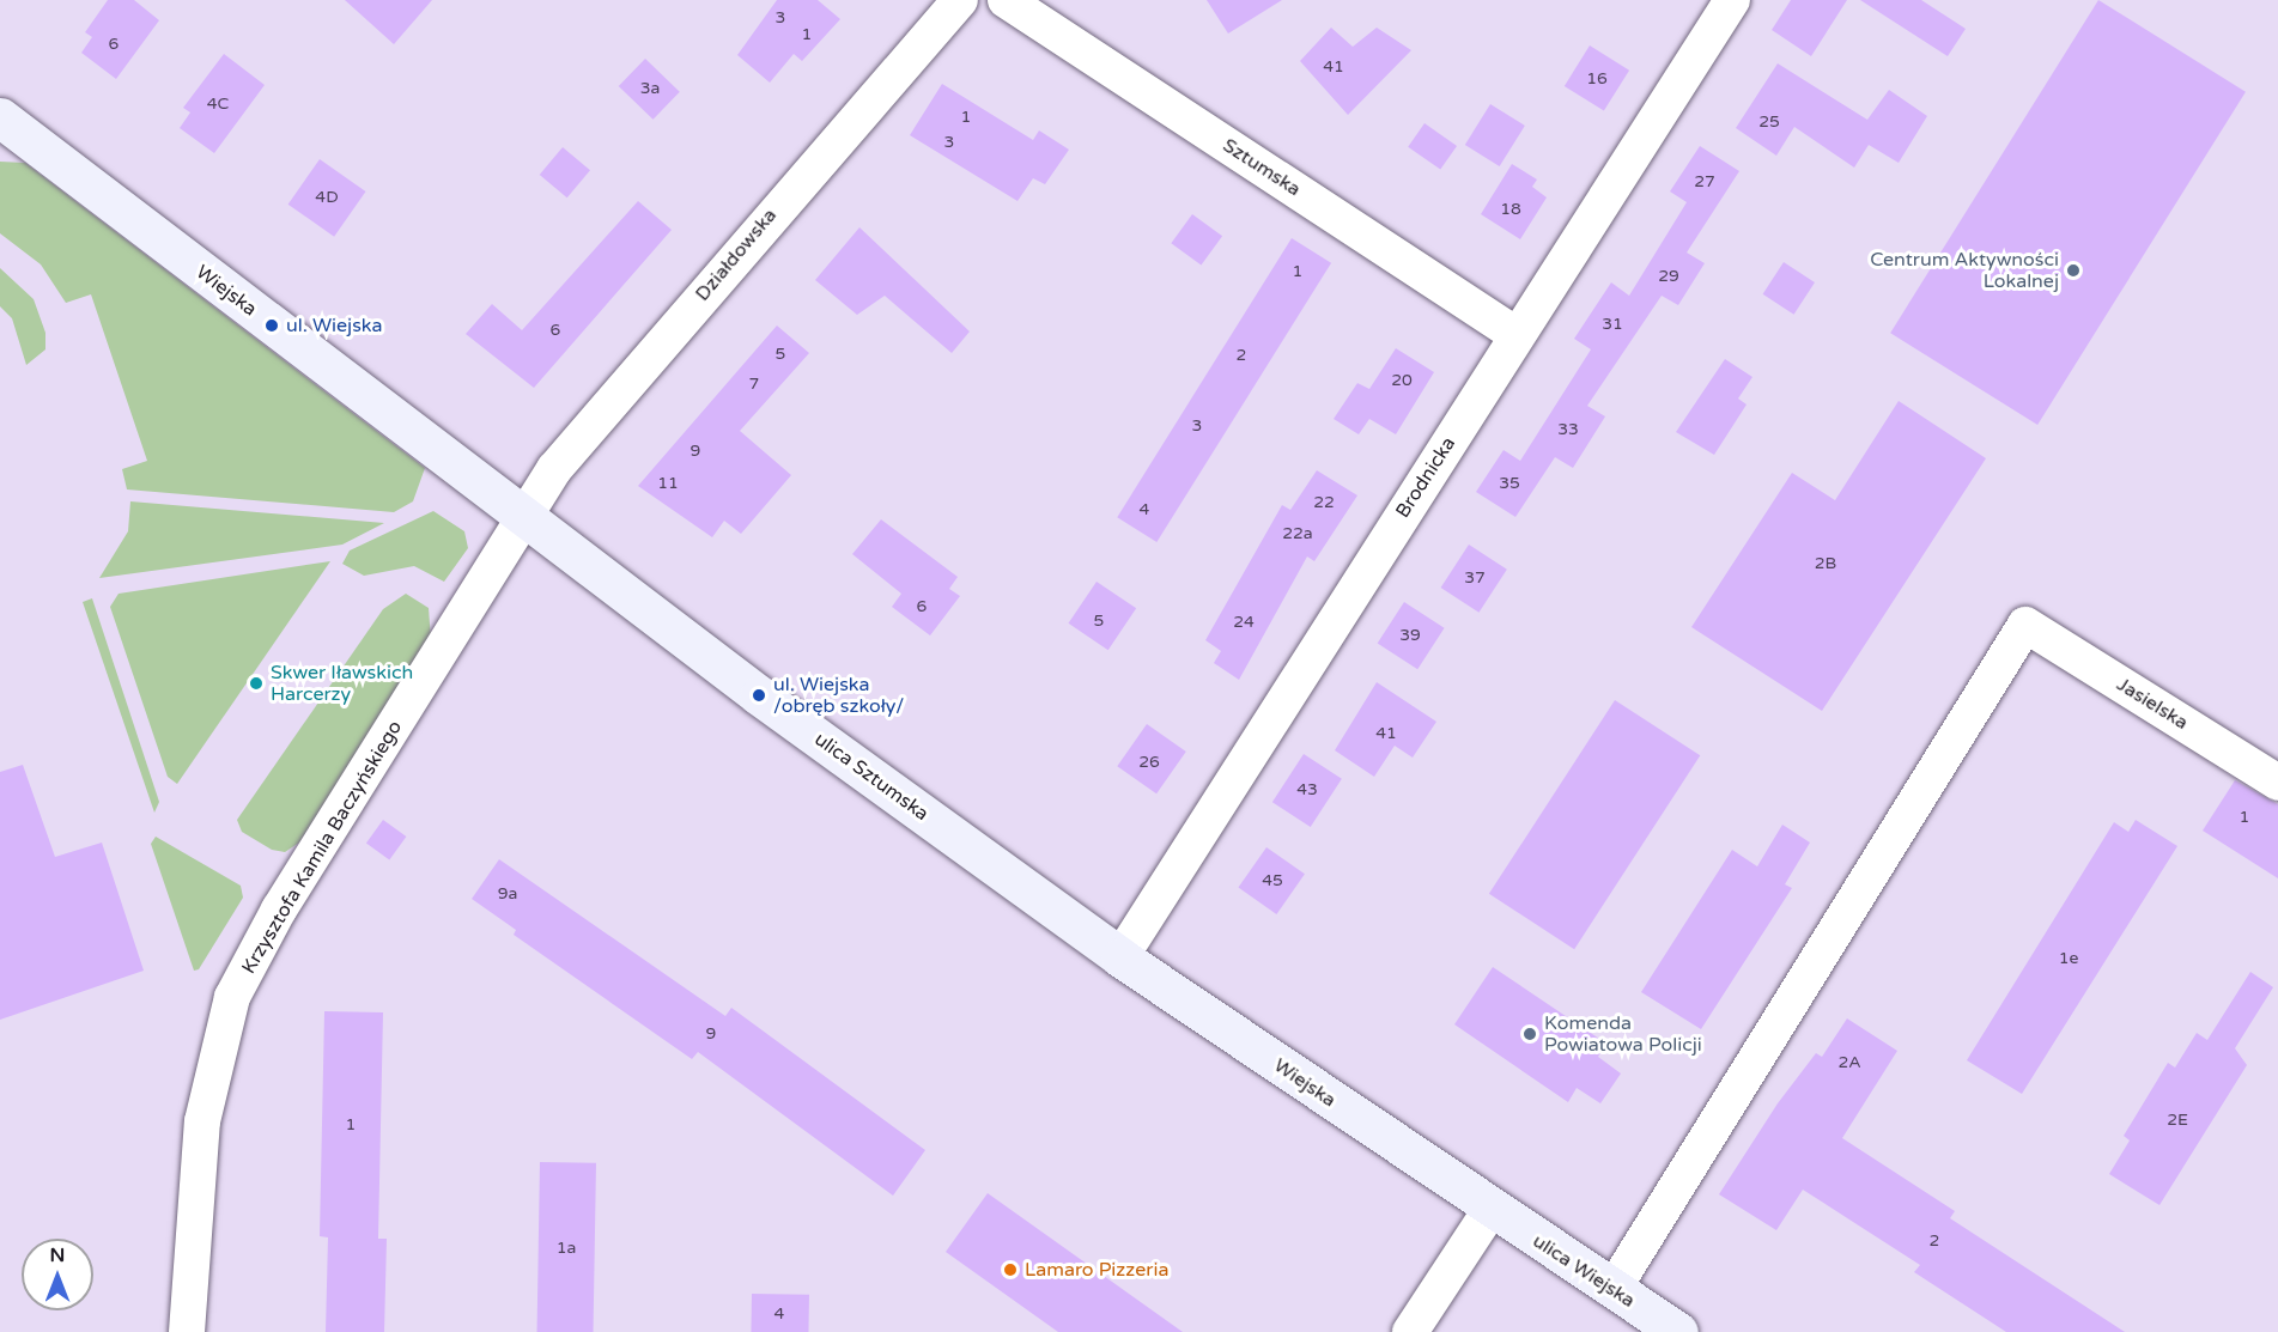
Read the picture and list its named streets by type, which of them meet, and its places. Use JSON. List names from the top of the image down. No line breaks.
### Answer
{"streets":{"street":["Sztumska","Działdowska","Wiejska","Brodnicka","Jasielska","ulica Sztumska","Krzysztofa Kamila Baczyńskiego","ulica Wiejska"]},"crossings":[["Sztumska","Brodnicka"],["Działdowska","Wiejska"],["Działdowska","ulica Sztumska"],["Działdowska","Krzysztofa Kamila Baczyńskiego"],["Wiejska","Brodnicka"],["Wiejska","ulica Sztumska"],["Wiejska","Krzysztofa Kamila Baczyńskiego"],["Wiejska","ulica Wiejska"],["Brodnicka","ulica Sztumska"],["Jasielska","ulica Wiejska"],["ulica Sztumska","Krzysztofa Kamila Baczyńskiego"]],"places":["Centrum Aktywności Lokalnej","ul. Wiejska","Skwer Iławskich Harcerzy","ul. Wiejska /obręb szkoły/","Komenda Powiatowa Policji","Lamaro Pizzeria"],"house_numbers":["3","1","6","41","16","3a","4C","1","25","3","27","4D","18","1","29","31","6","5","2","20","7","3","33","9","11","35","22","4","22a","2B","37","6","5","24","39","41","26","43","1","45","9a","1e","9","2A","2E","1","2","1a","4"],"north":"top"}
